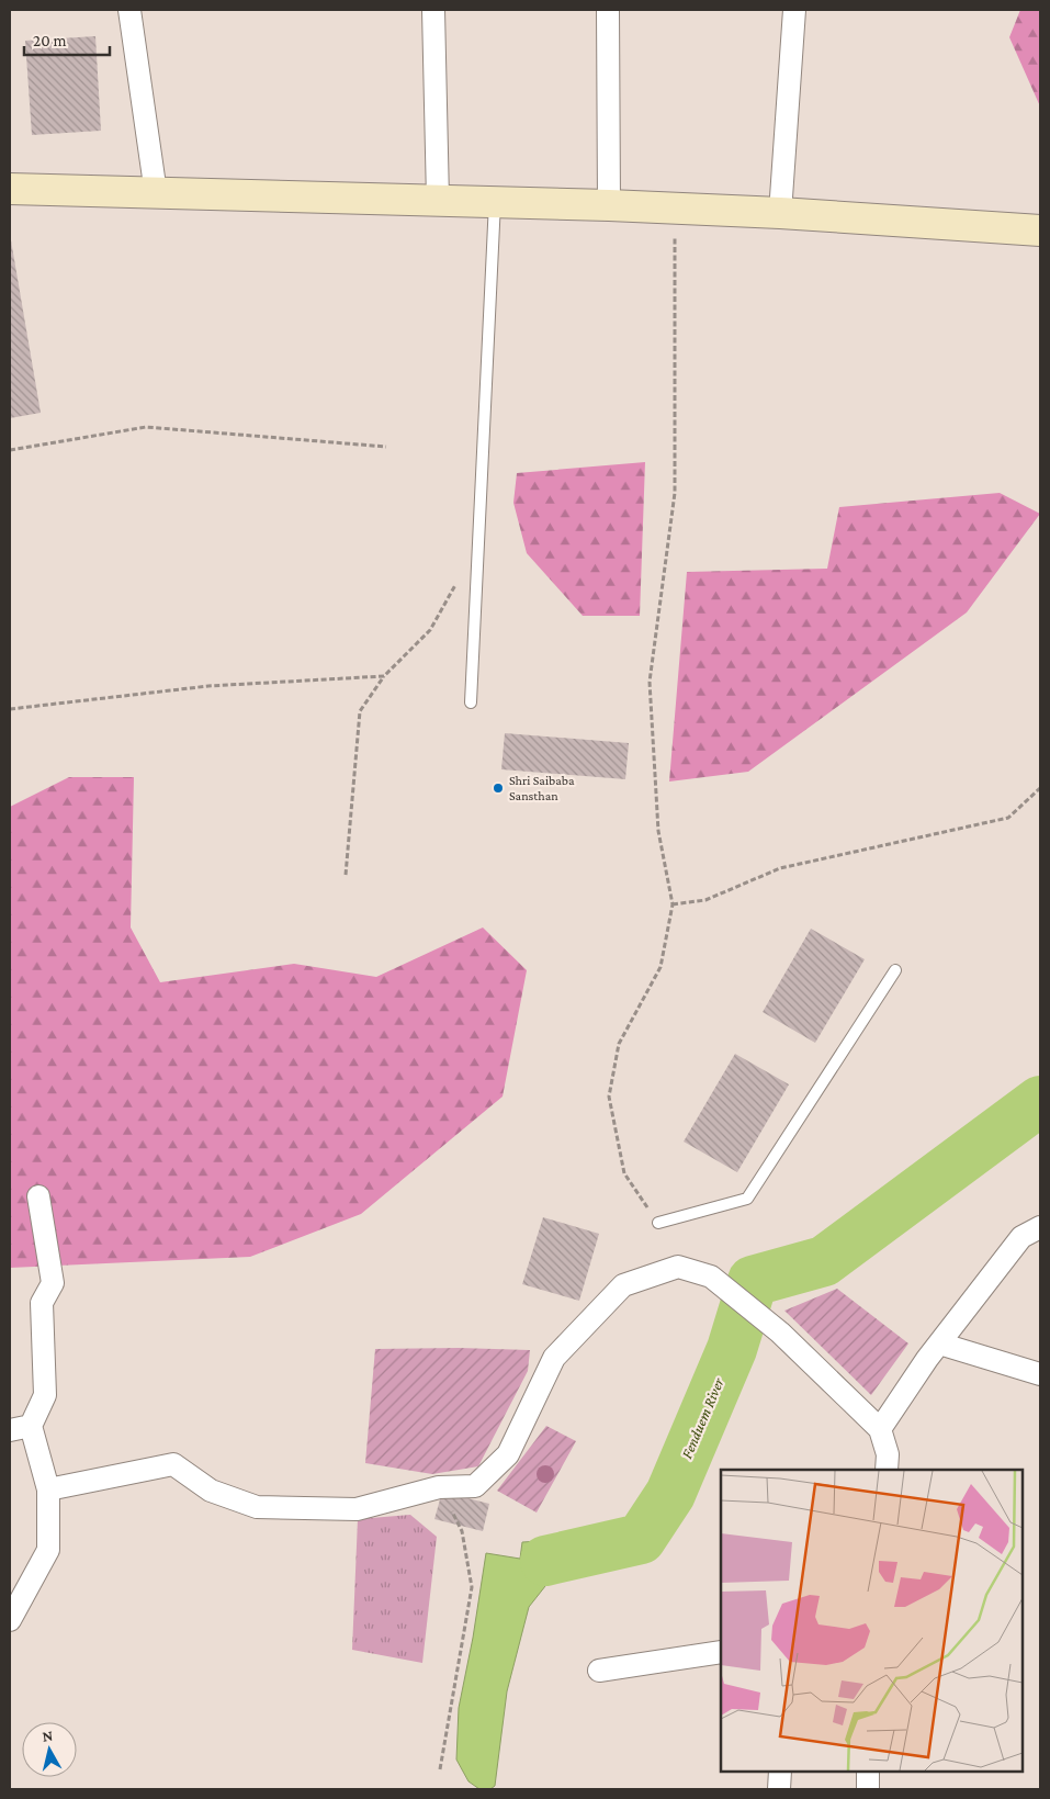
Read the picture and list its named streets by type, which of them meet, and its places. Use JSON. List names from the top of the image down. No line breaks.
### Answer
{"water":["Fenduem River"],"places":["Shri Saibaba Sansthan"],"scale_bar":"20 m","north":"top"}
